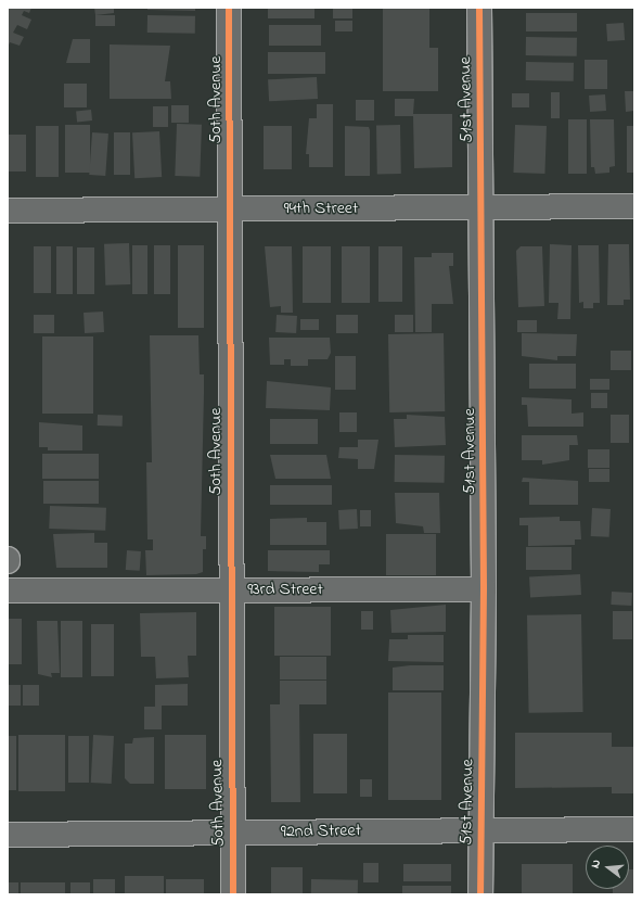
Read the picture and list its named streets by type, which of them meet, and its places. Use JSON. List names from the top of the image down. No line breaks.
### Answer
{"streets":{"street":["50th Avenue","51st Avenue","94th Street","93rd Street","92nd Street"]},"crossings":[["50th Avenue","94th Street"],["50th Avenue","93rd Street"],["50th Avenue","92nd Street"],["51st Avenue","94th Street"],["51st Avenue","93rd Street"],["51st Avenue","92nd Street"]],"north":"left"}
